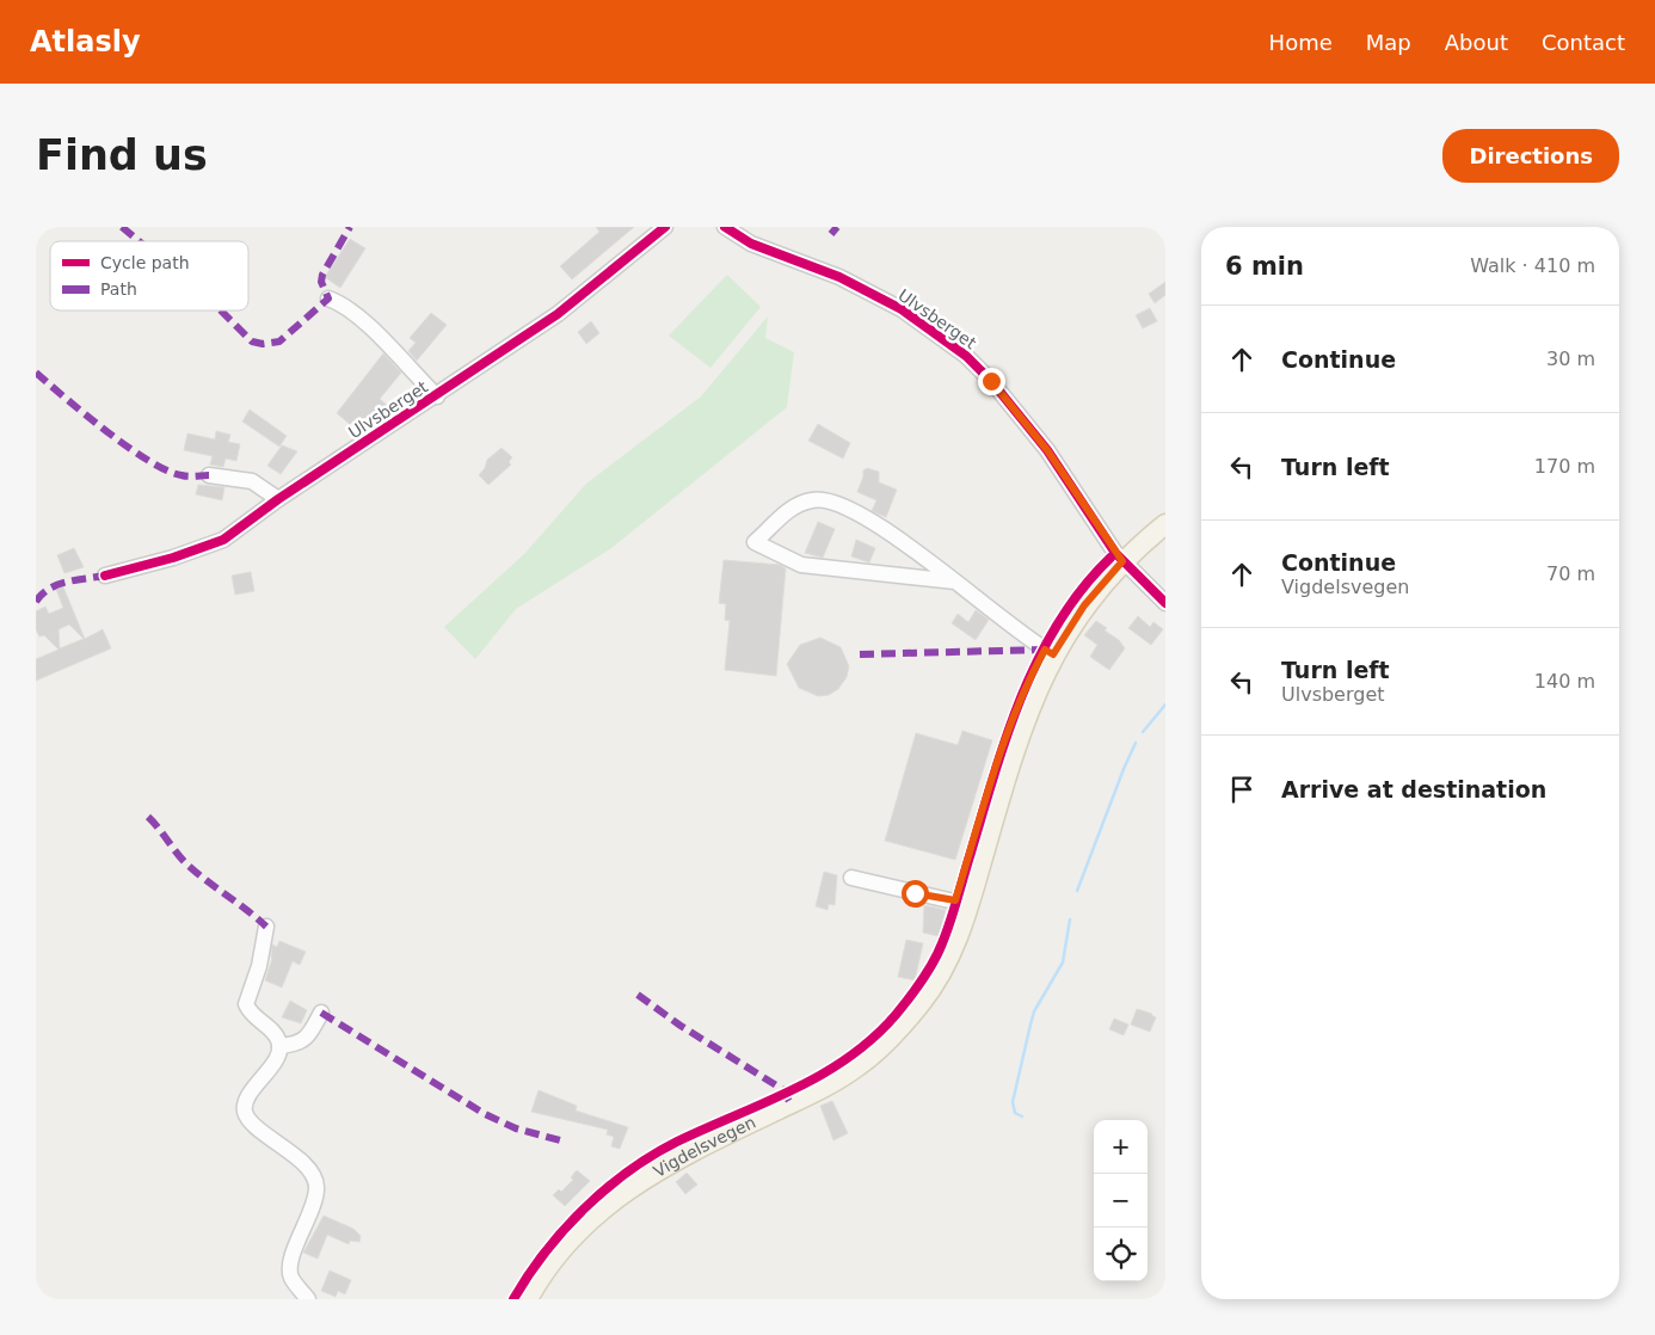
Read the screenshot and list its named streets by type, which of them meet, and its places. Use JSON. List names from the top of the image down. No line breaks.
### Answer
{"streets":{"main road":["Vigdelsvegen"],"street":["Ulvsberget"]},"crossings":[["Ulvsberget","Vigdelsvegen"]],"legend":["Cycle path","Path"],"page":{"header":"Atlasly","nav":["Home","Map","About","Contact"],"buttons":"Directions","title":"Find us","heading":["6 min","Walk · 410 m"],"list":[["Continue","30 m"],["Turn left","170 m"],["Continue","Vigdelsvegen","70 m"],["Turn left","Ulvsberget","140 m"],"Arrive at destination"],"map_buttons":["+","−"]}}
